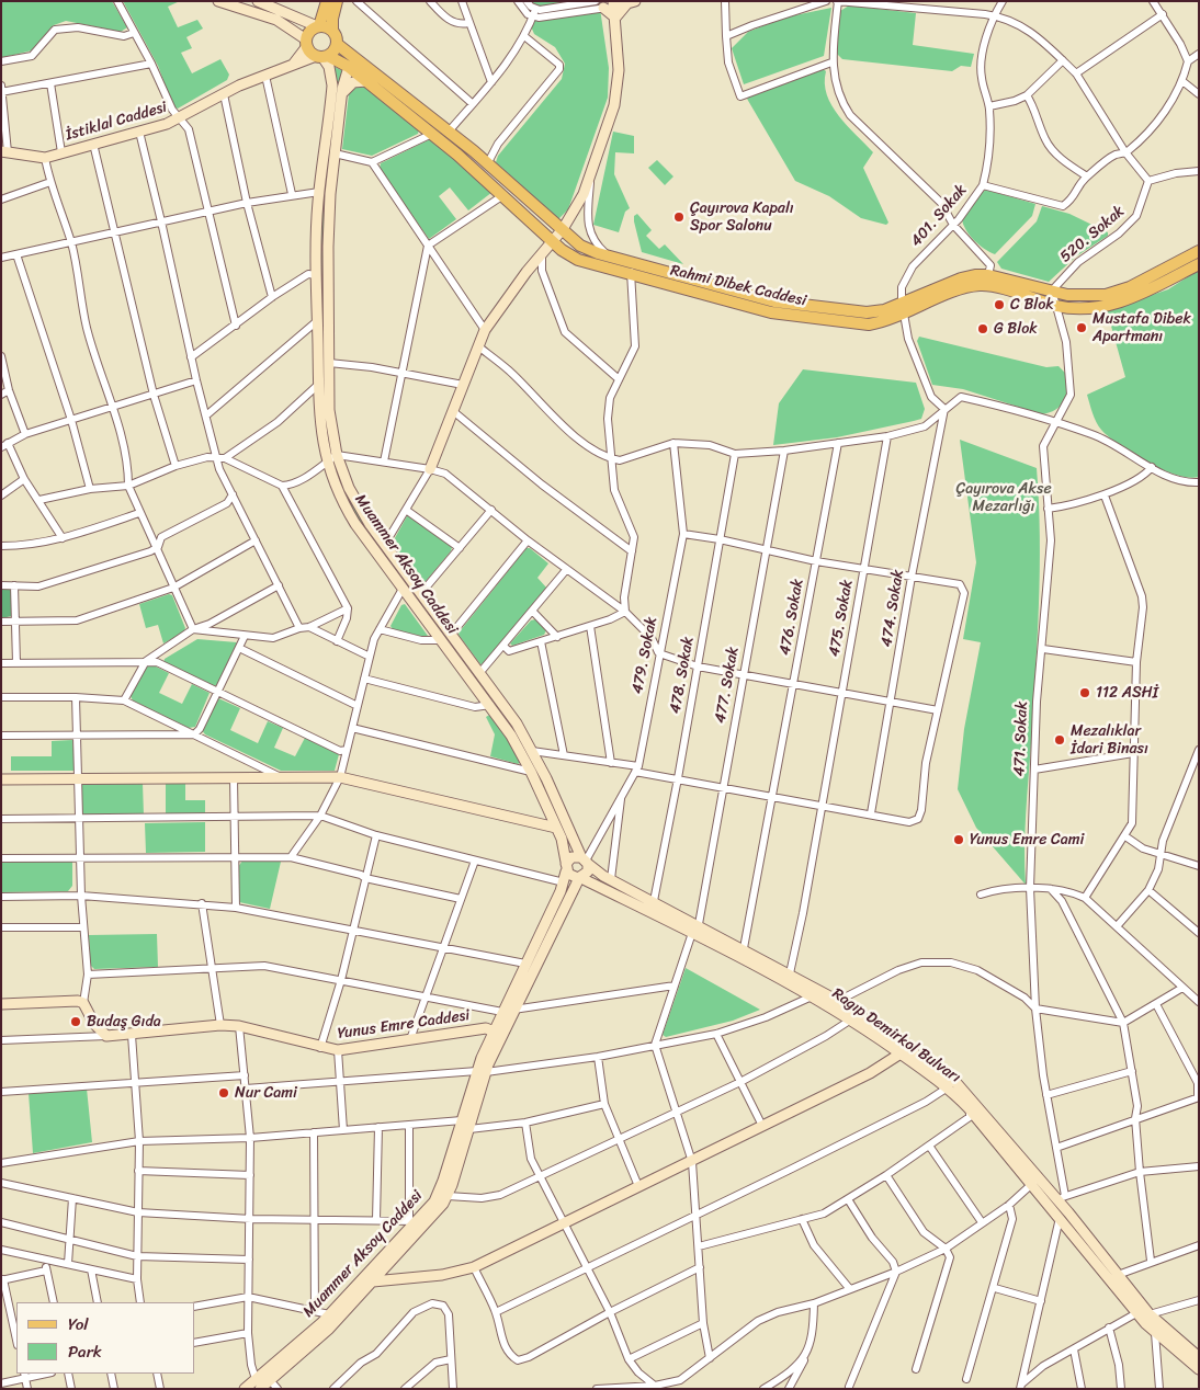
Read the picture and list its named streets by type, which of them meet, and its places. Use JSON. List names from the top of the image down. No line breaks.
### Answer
{"streets":{"main road":["İstiklal Caddesi","Rahmi Dibek Caddesi","Muammer Aksoy Caddesi","Yunus Emre Caddesi","Ragıp Demirkol Bulvarı"],"street":["401. Sokak","520. Sokak","474. Sokak","476. Sokak","475. Sokak","479. Sokak","478. Sokak","477. Sokak","471. Sokak"]},"crossings":[["İstiklal Caddesi","Rahmi Dibek Caddesi"],["İstiklal Caddesi","Muammer Aksoy Caddesi"],["401. Sokak","Rahmi Dibek Caddesi"],["520. Sokak","Rahmi Dibek Caddesi"],["520. Sokak","471. Sokak"],["Rahmi Dibek Caddesi","Muammer Aksoy Caddesi"],["Rahmi Dibek Caddesi","471. Sokak"],["Muammer Aksoy Caddesi","479. Sokak"],["Muammer Aksoy Caddesi","Yunus Emre Caddesi"],["Muammer Aksoy Caddesi","Ragıp Demirkol Bulvarı"],["476. Sokak","Ragıp Demirkol Bulvarı"],["475. Sokak","Ragıp Demirkol Bulvarı"],["479. Sokak","Ragıp Demirkol Bulvarı"],["478. Sokak","Ragıp Demirkol Bulvarı"],["477. Sokak","Ragıp Demirkol Bulvarı"],["471. Sokak","Ragıp Demirkol Bulvarı"]],"parks":["Çayırova Akse Mezarlığı"],"places":["Çayırova Kapalı Spor Salonu","C Blok","Mustafa Dibek Apartmanı","G Blok","112 ASHİ","Mezalıklar İdari Binası","Yunus Emre Cami","Budaş Gıda","Nur Cami"],"legend":["Yol","Park"]}
